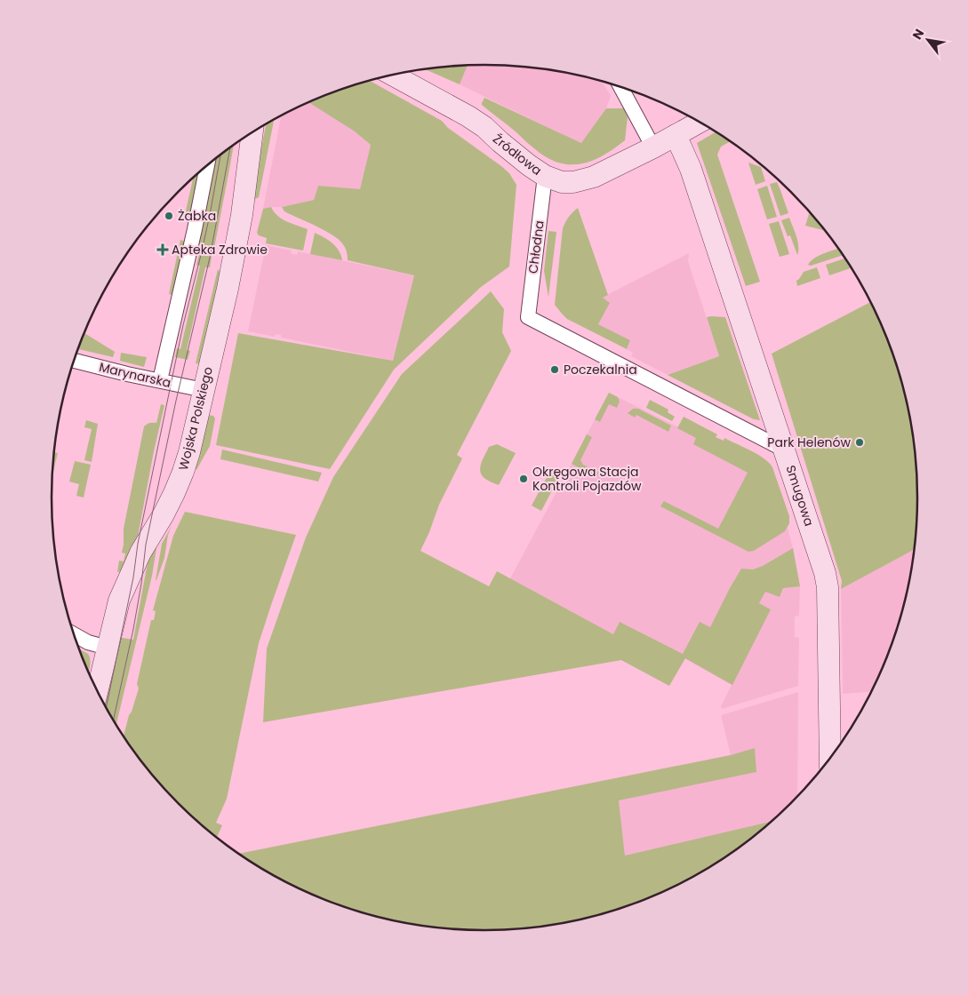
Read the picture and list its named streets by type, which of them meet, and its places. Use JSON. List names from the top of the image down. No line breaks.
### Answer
{"streets":{"street":["Źródłowa","Chłodna","Marynarska","Wojska Polskiego","Smugowa"]},"crossings":[["Źródłowa","Chłodna"],["Źródłowa","Smugowa"],["Chłodna","Smugowa"],["Marynarska","Wojska Polskiego"]],"places":{"other":["Żabka","Poczekalnia","Park Helenów","Okręgowa Stacja Kontroli Pojazdów"],"health":["Apteka Zdrowie"]},"north":"top left"}
